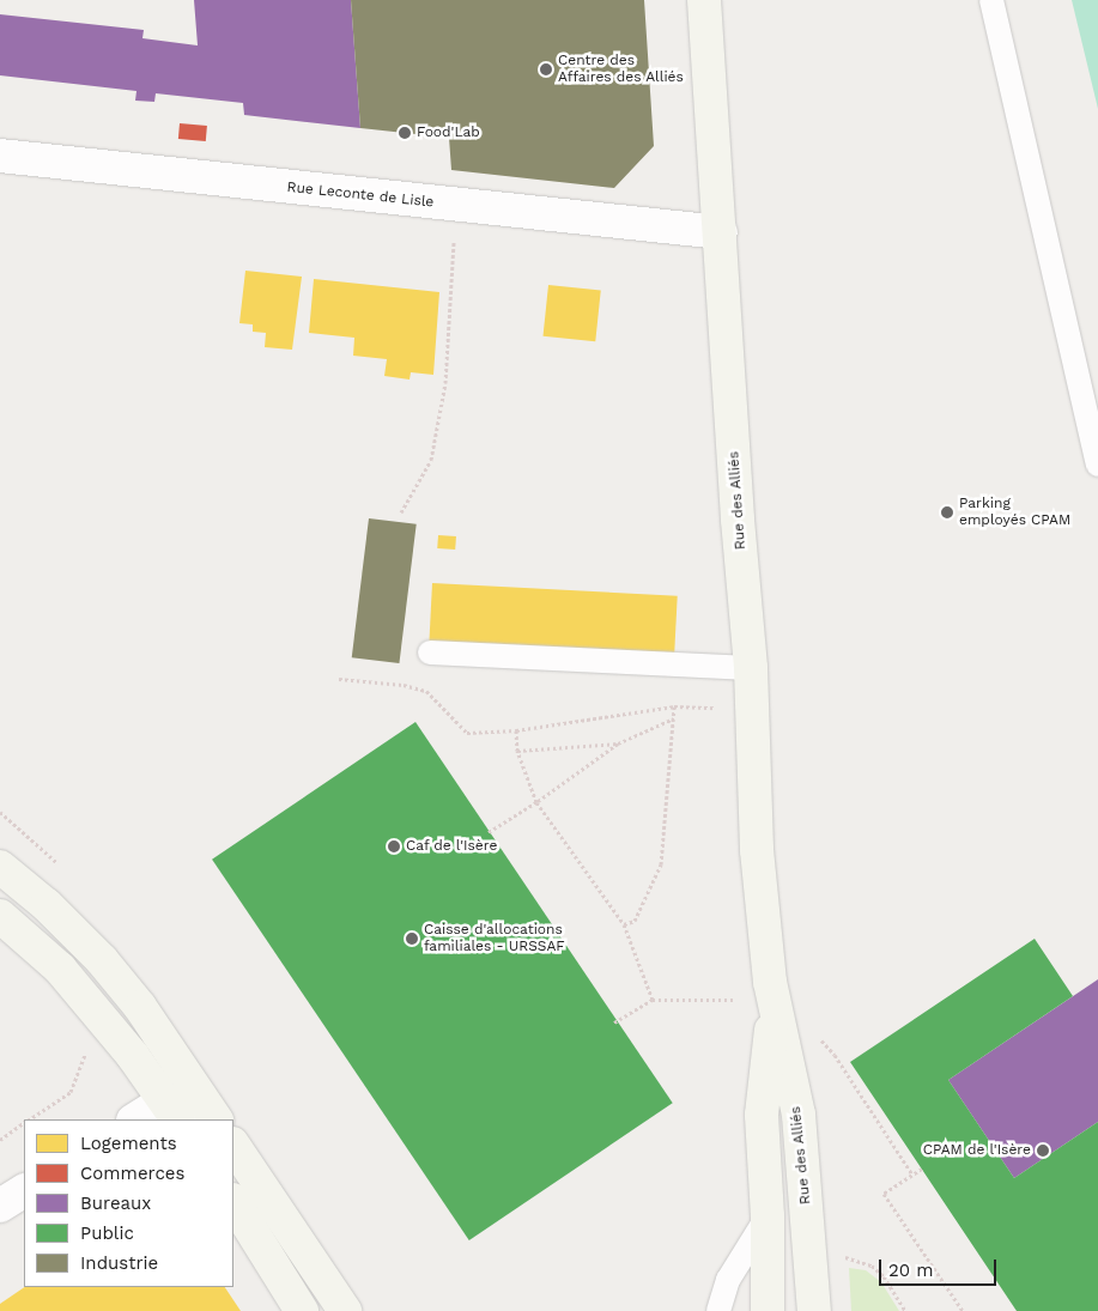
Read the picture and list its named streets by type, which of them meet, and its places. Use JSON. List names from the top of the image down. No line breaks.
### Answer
{"streets":{"main road":["Rue des Alliés"],"street":["Rue Leconte de Lisle"]},"crossings":[["Rue Leconte de Lisle","Rue des Alliés"]],"places":["Centre des Affaires des Alliés","Food'Lab","Parking employés CPAM","Caf de l'Isère","Caisse d'allocations familiales - URSSAF","CPAM de l'Isère"],"legend":["Logements","Commerces","Bureaux","Public","Industrie"],"scale_bar":"20 m"}
